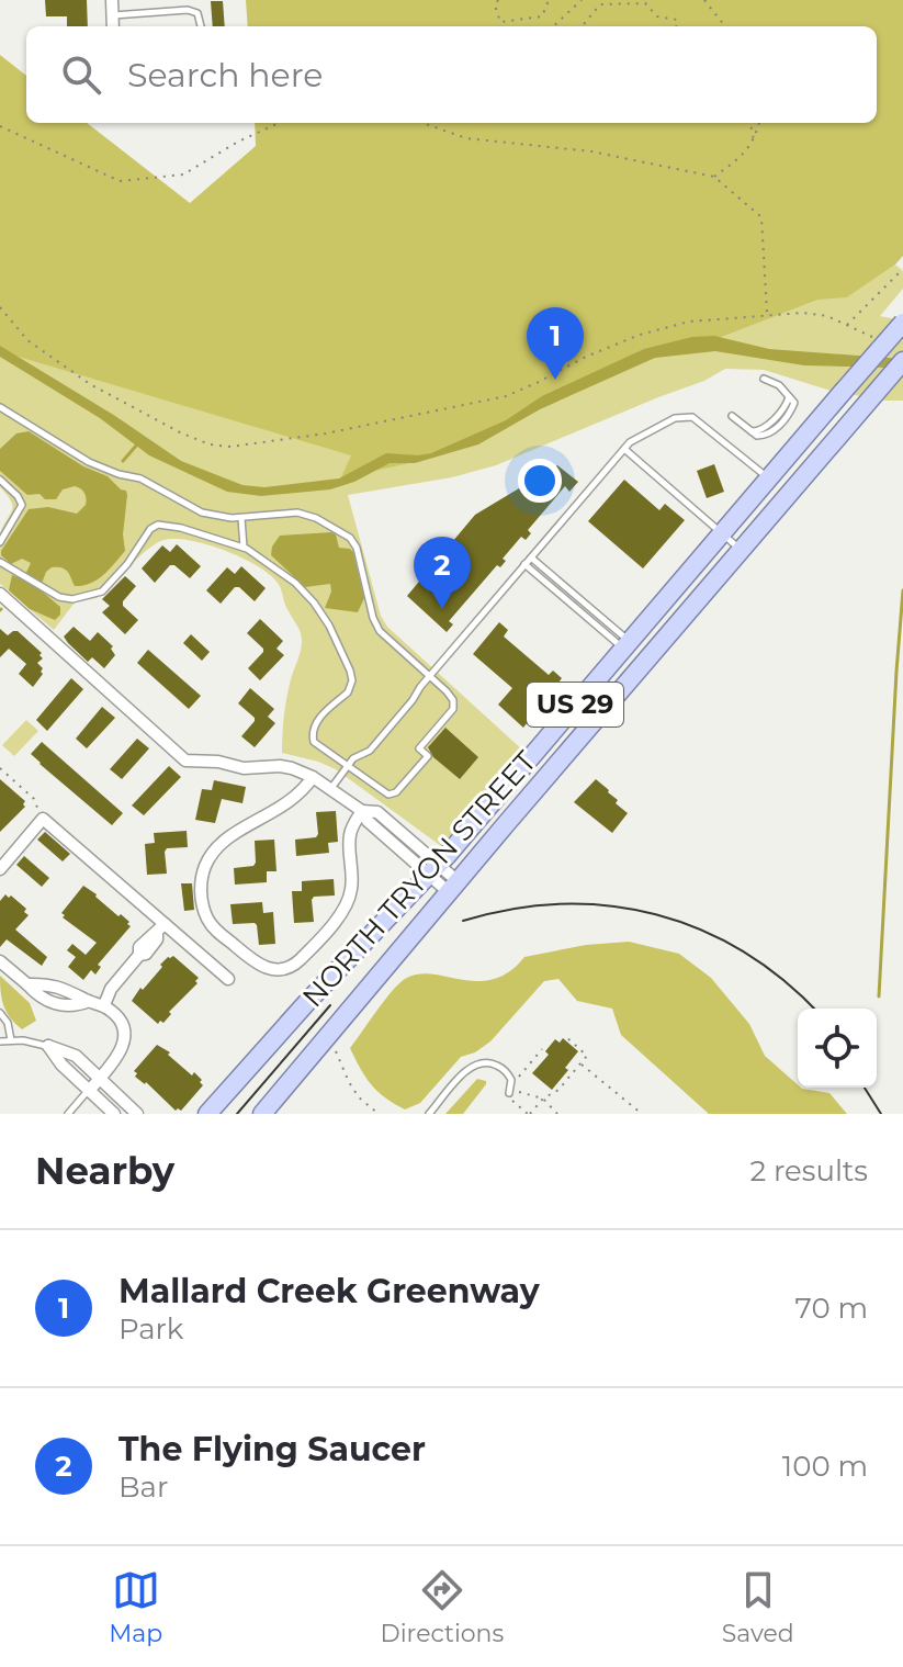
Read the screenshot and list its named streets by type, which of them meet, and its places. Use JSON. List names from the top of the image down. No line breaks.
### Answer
{"streets":{"main road":["US 29","NORTH TRYON STREET"]},"page":{"search":"Search here","pins":["1","2"],"heading":["Nearby","2 results"],"list":[{"mark":"1","name":"Mallard Creek Greenway","note":"Park","value":"70 m"},{"mark":"2","name":"The Flying Saucer","note":"Bar","value":"100 m"}],"nav":["Map","Directions","Saved"]}}
